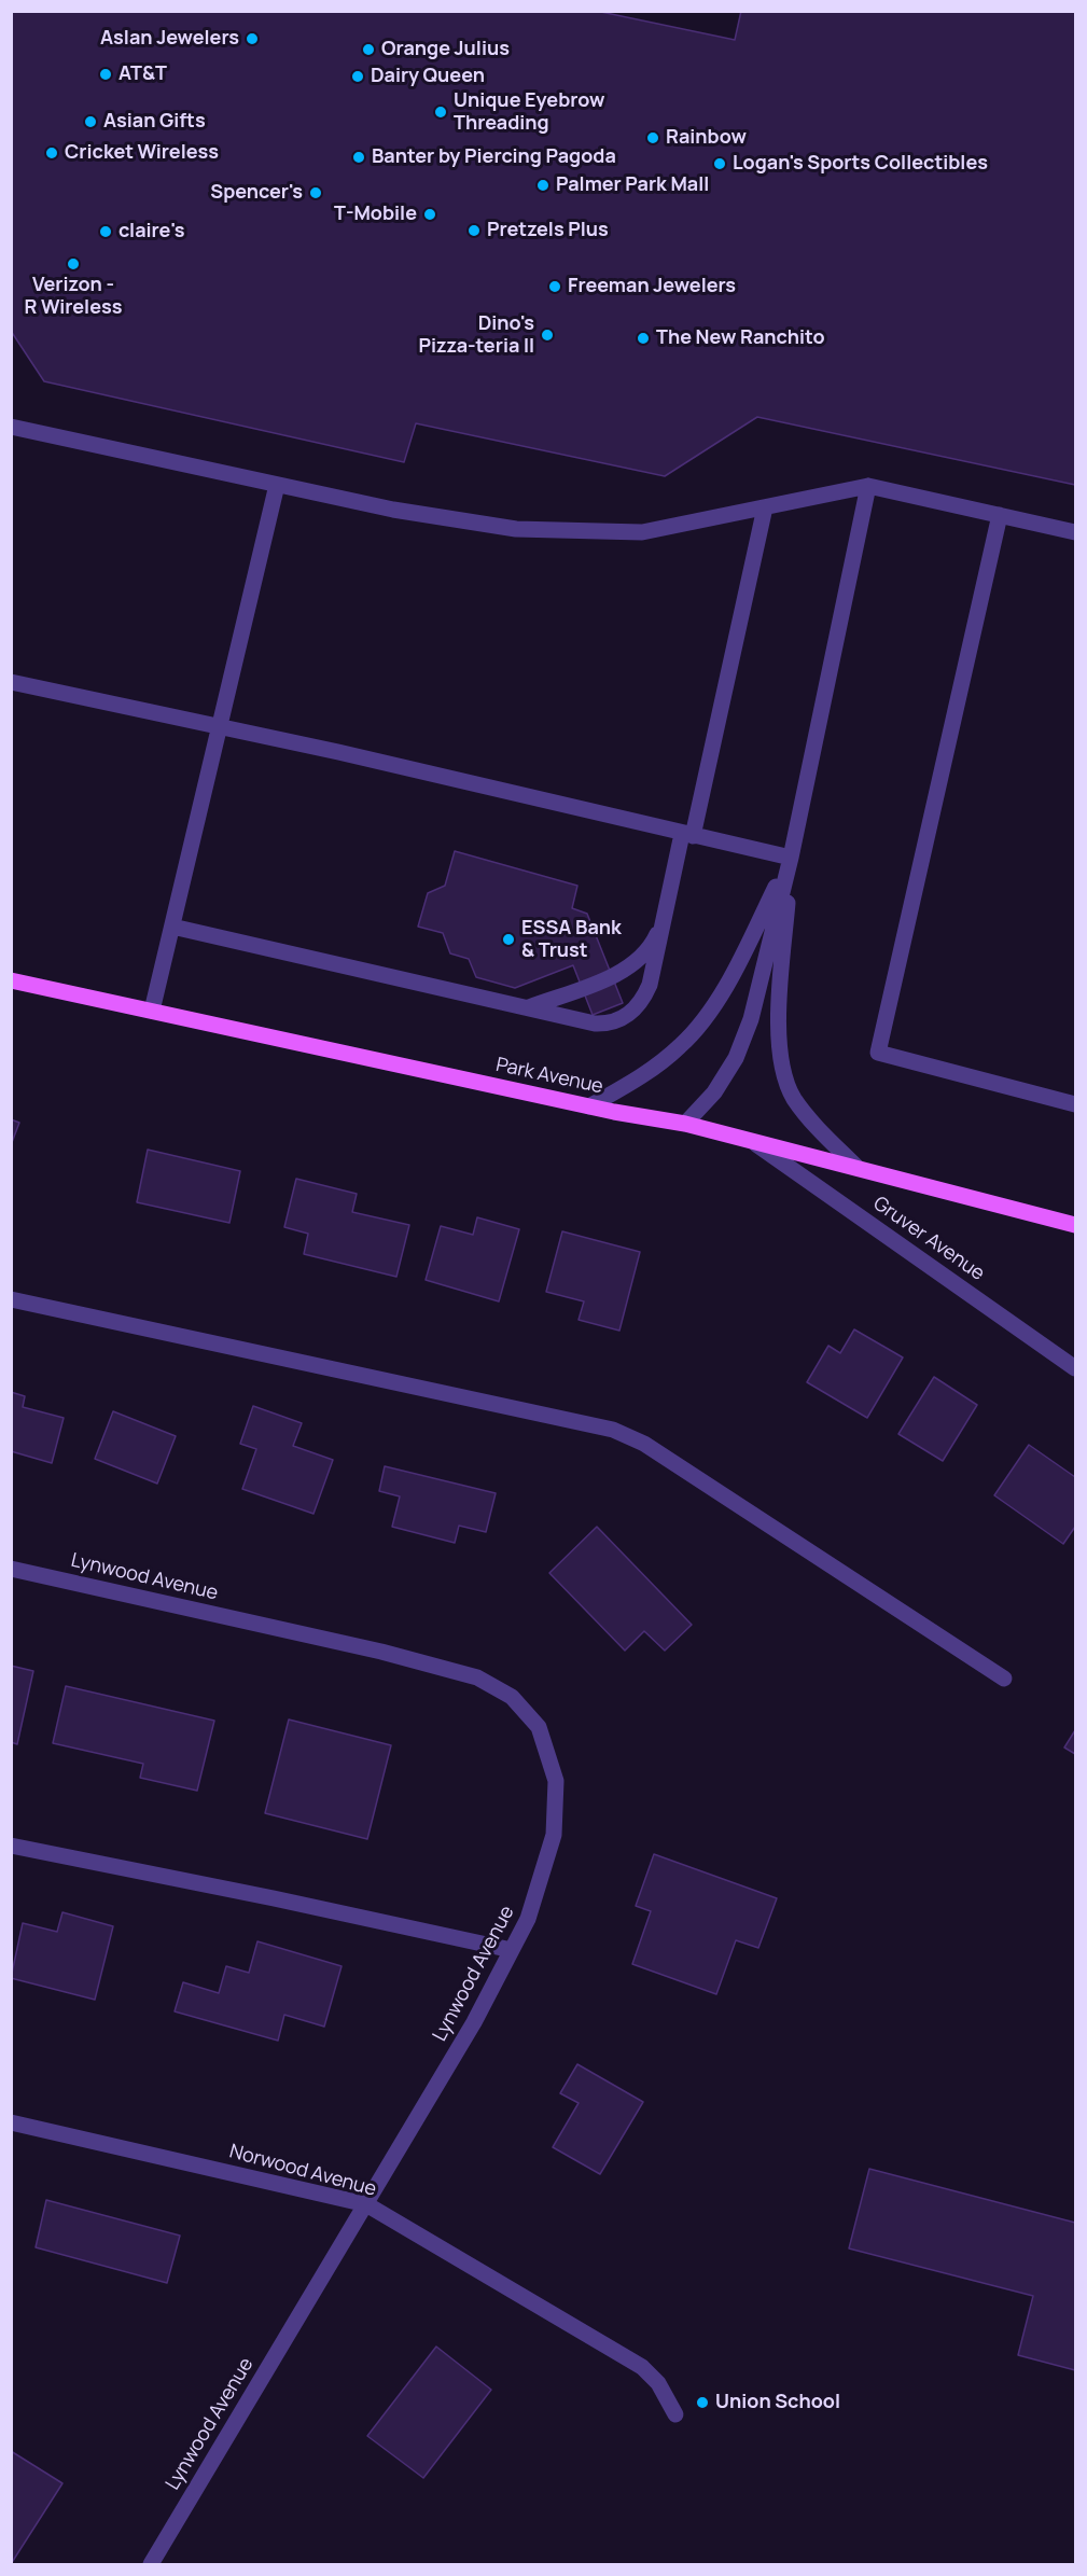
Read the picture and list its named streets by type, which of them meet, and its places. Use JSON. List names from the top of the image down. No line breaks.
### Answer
{"streets":{"main road":["Park Avenue"],"street":["Gruver Avenue","Lynwood Avenue","Norwood Avenue"]},"crossings":[["Park Avenue","Gruver Avenue"],["Lynwood Avenue","Norwood Avenue"]],"places":["Aslan Jewelers","Orange Julius","AT&T","Dairy Queen","Unique Eyebrow Threading","Asian Gifts","Rainbow","Cricket Wireless","Banter by Piercing Pagoda","Logan's Sports Collectibles","Palmer Park Mall","Spencer's","T-Mobile","Pretzels Plus","claire's","Verizon - R Wireless","Freeman Jewelers","Dino's Pizza-teria II","The New Ranchito","ESSA Bank & Trust","Union School"]}
